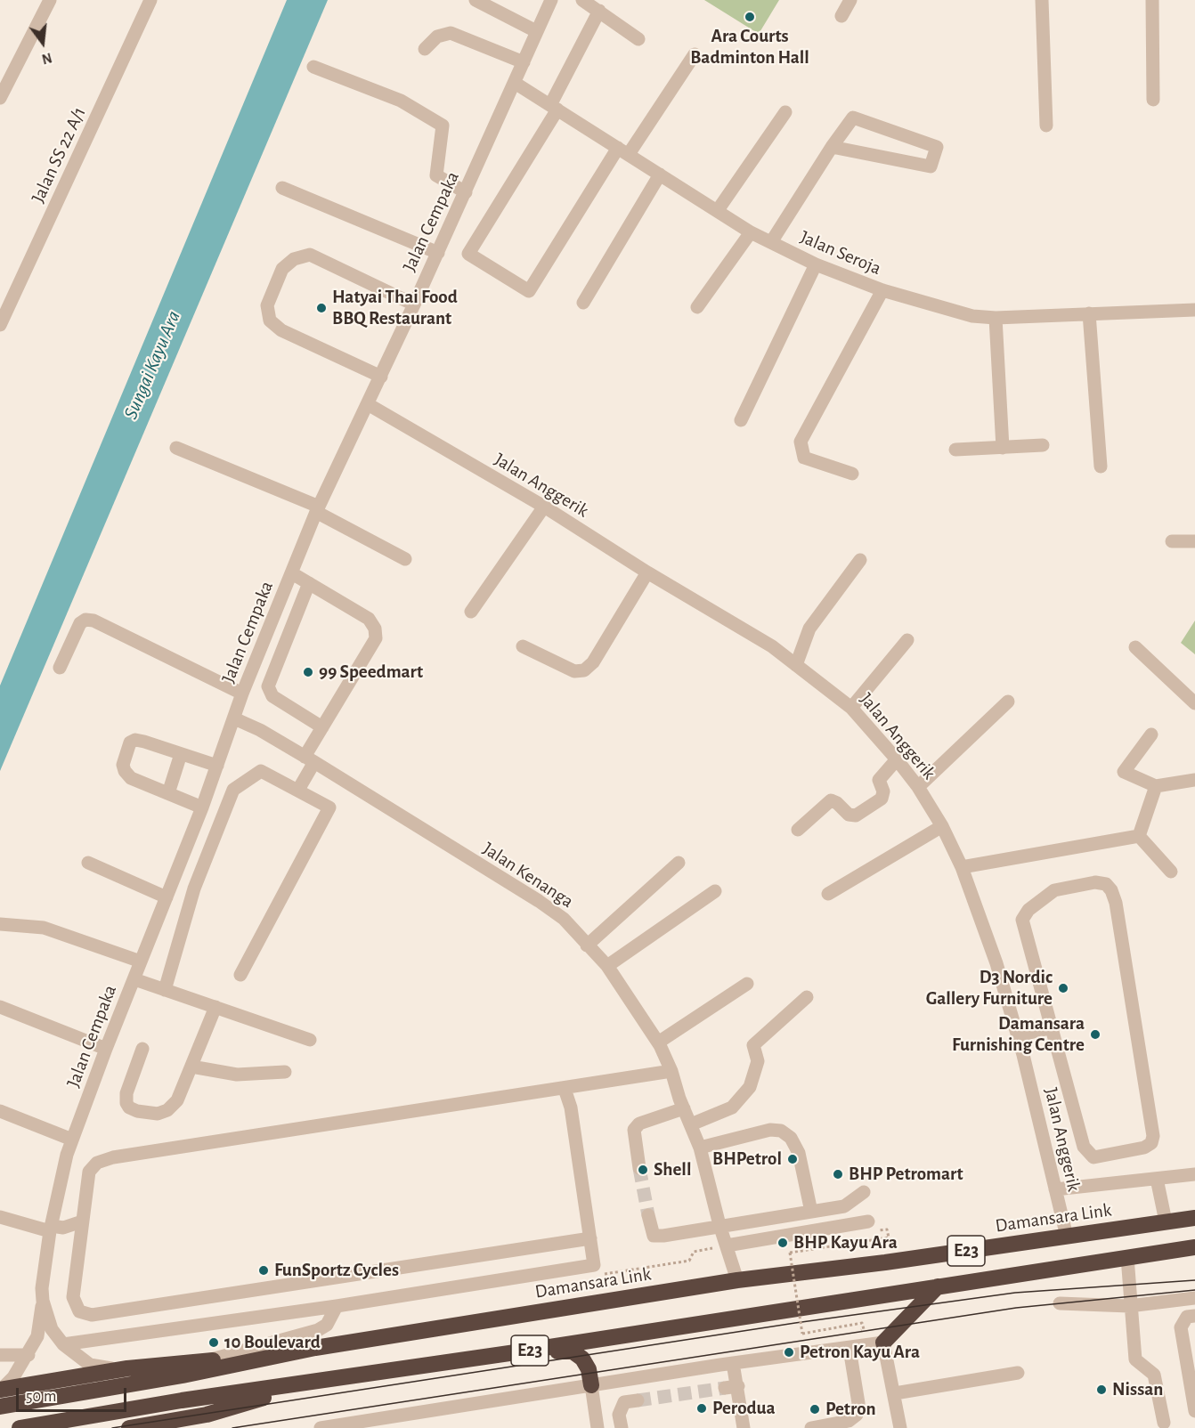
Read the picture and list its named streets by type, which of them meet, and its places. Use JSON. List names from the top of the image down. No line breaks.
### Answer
{"streets":{"highway":["Damansara Link","E23"],"street":["Jalan SS 22 A/1","Jalan Cempaka","Jalan Seroja","Jalan Anggerik","Jalan Kenanga"]},"crossings":[["Jalan Cempaka","Jalan Seroja"],["Jalan Cempaka","Jalan Anggerik"],["Jalan Cempaka","Jalan Kenanga"],["Jalan Anggerik","Damansara Link"],["Jalan Kenanga","Damansara Link"]],"water":["Sungai Kayu Ara"],"places":["Ara Courts Badminton Hall","Hatyai Thai Food BBQ Restaurant","99 Speedmart","D3 Nordic Gallery Furniture","Damansara Furnishing Centre","BHPetrol","Shell","BHP Petromart","BHP Kayu Ara","FunSportz Cycles","10 Boulevard","Petron Kayu Ara","Nissan","Perodua","Petron"],"scale_bar":"50 m","north":"bottom"}
